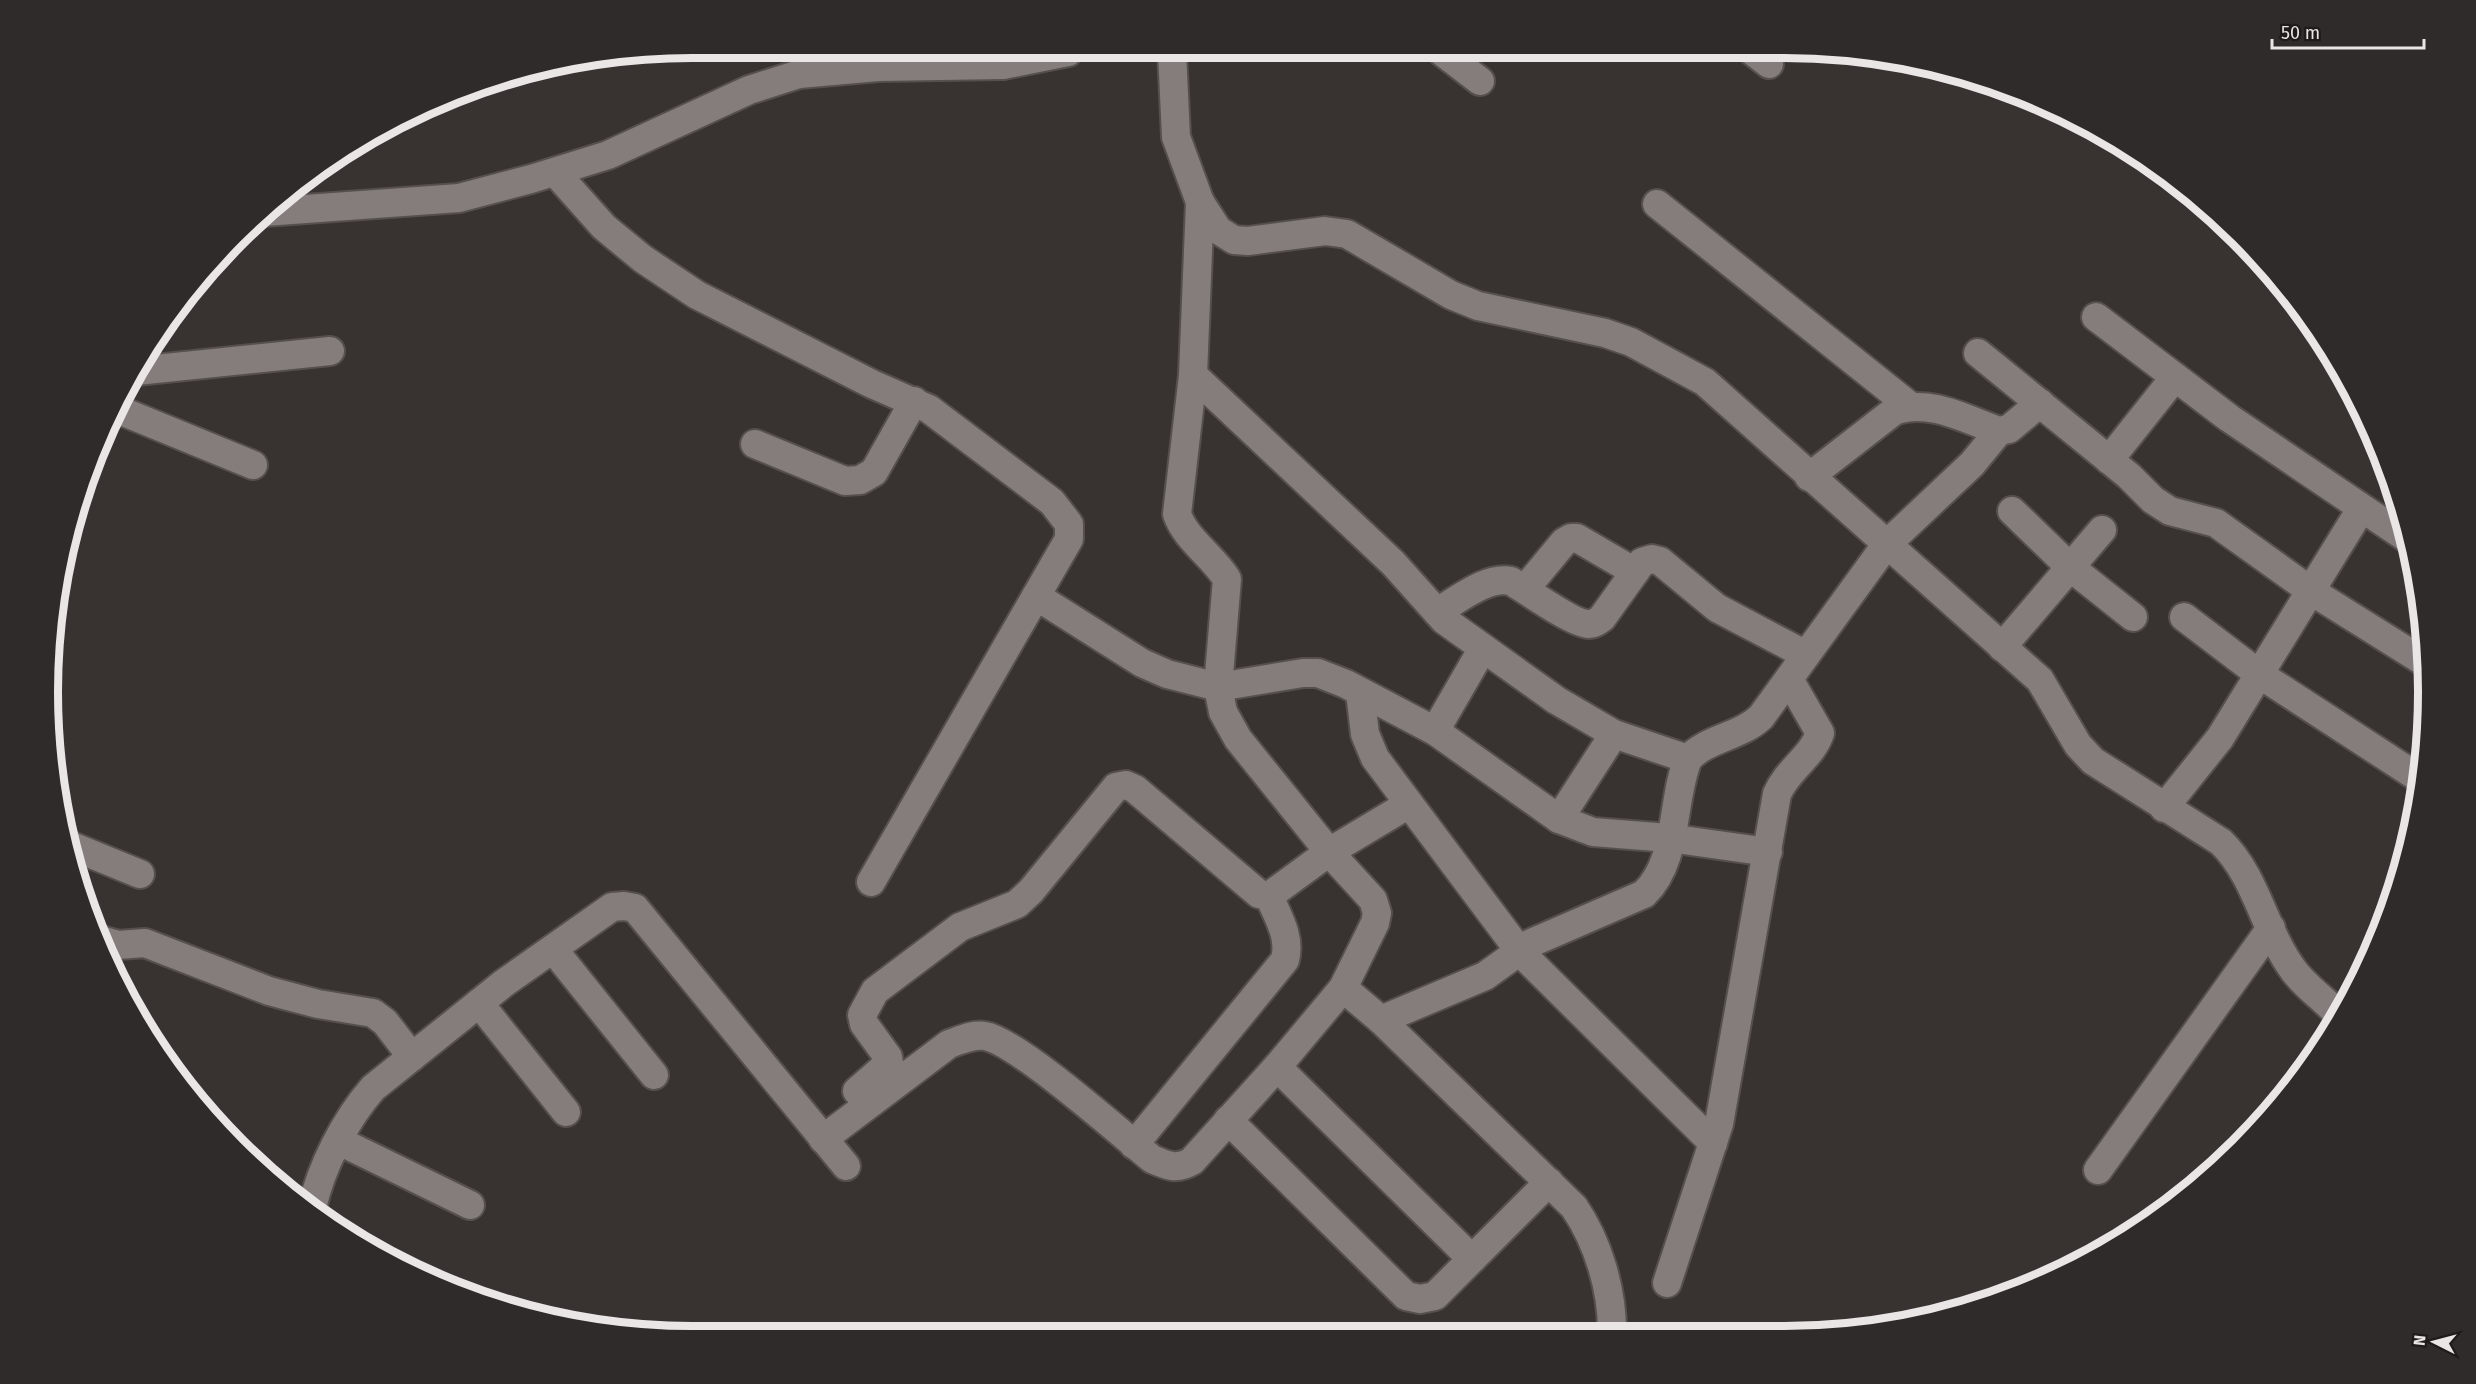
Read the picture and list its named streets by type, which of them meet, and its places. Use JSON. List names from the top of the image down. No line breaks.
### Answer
{"scale_bar":"50 m","north":"left"}
